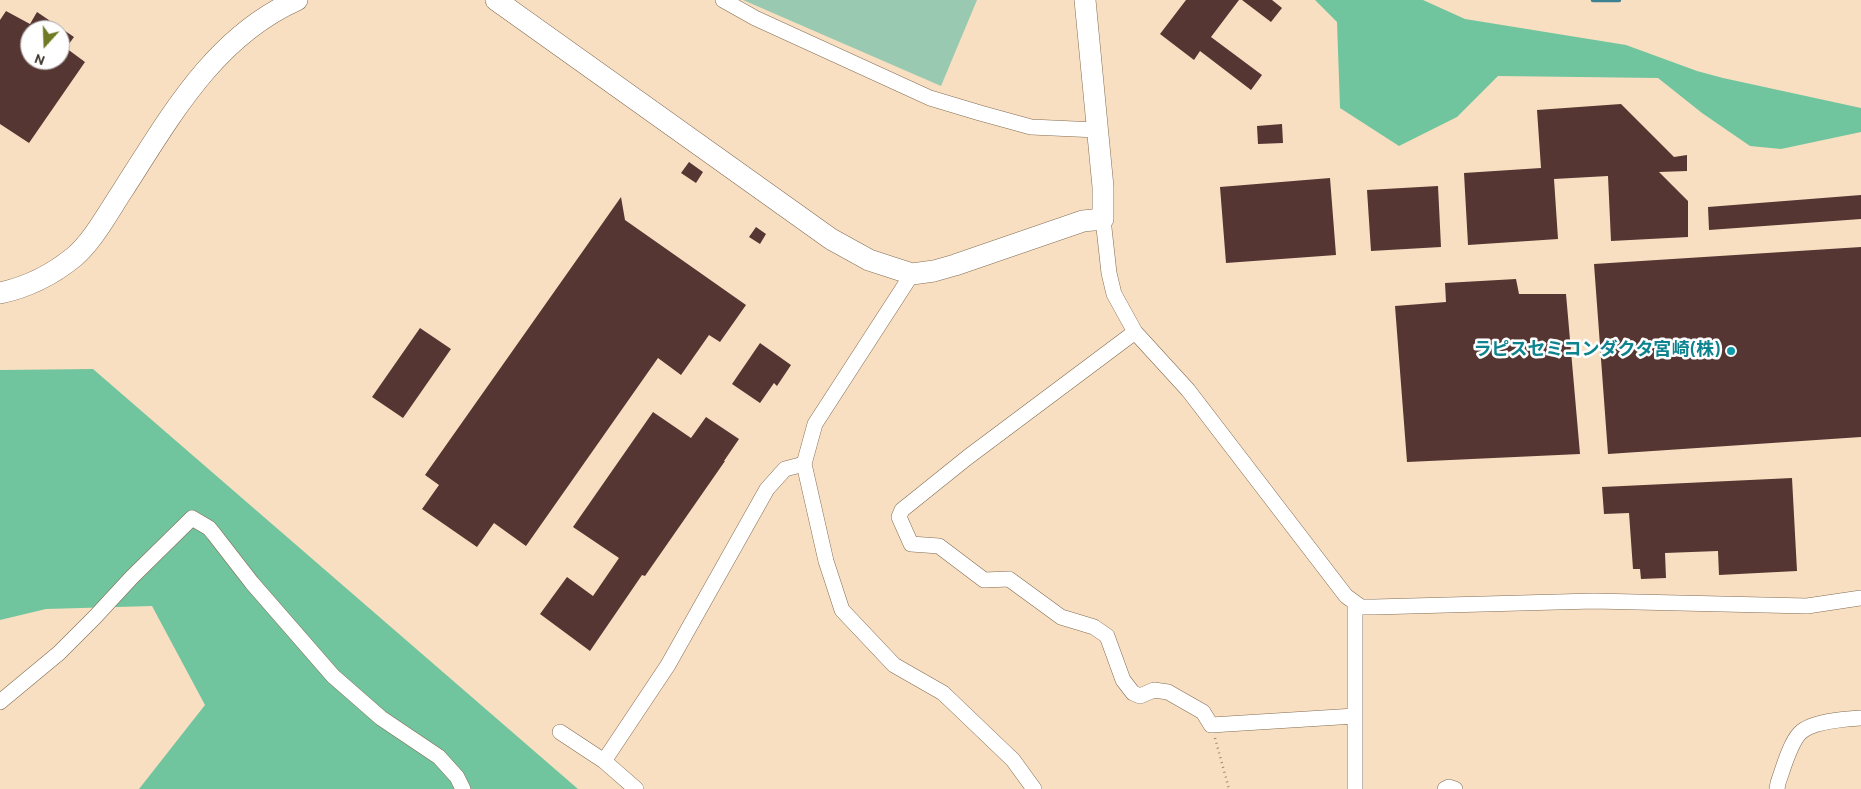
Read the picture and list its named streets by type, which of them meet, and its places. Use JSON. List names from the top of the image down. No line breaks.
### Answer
{"places":["ラピスセミコンダクタ宮崎(株)"],"north":"bottom"}
